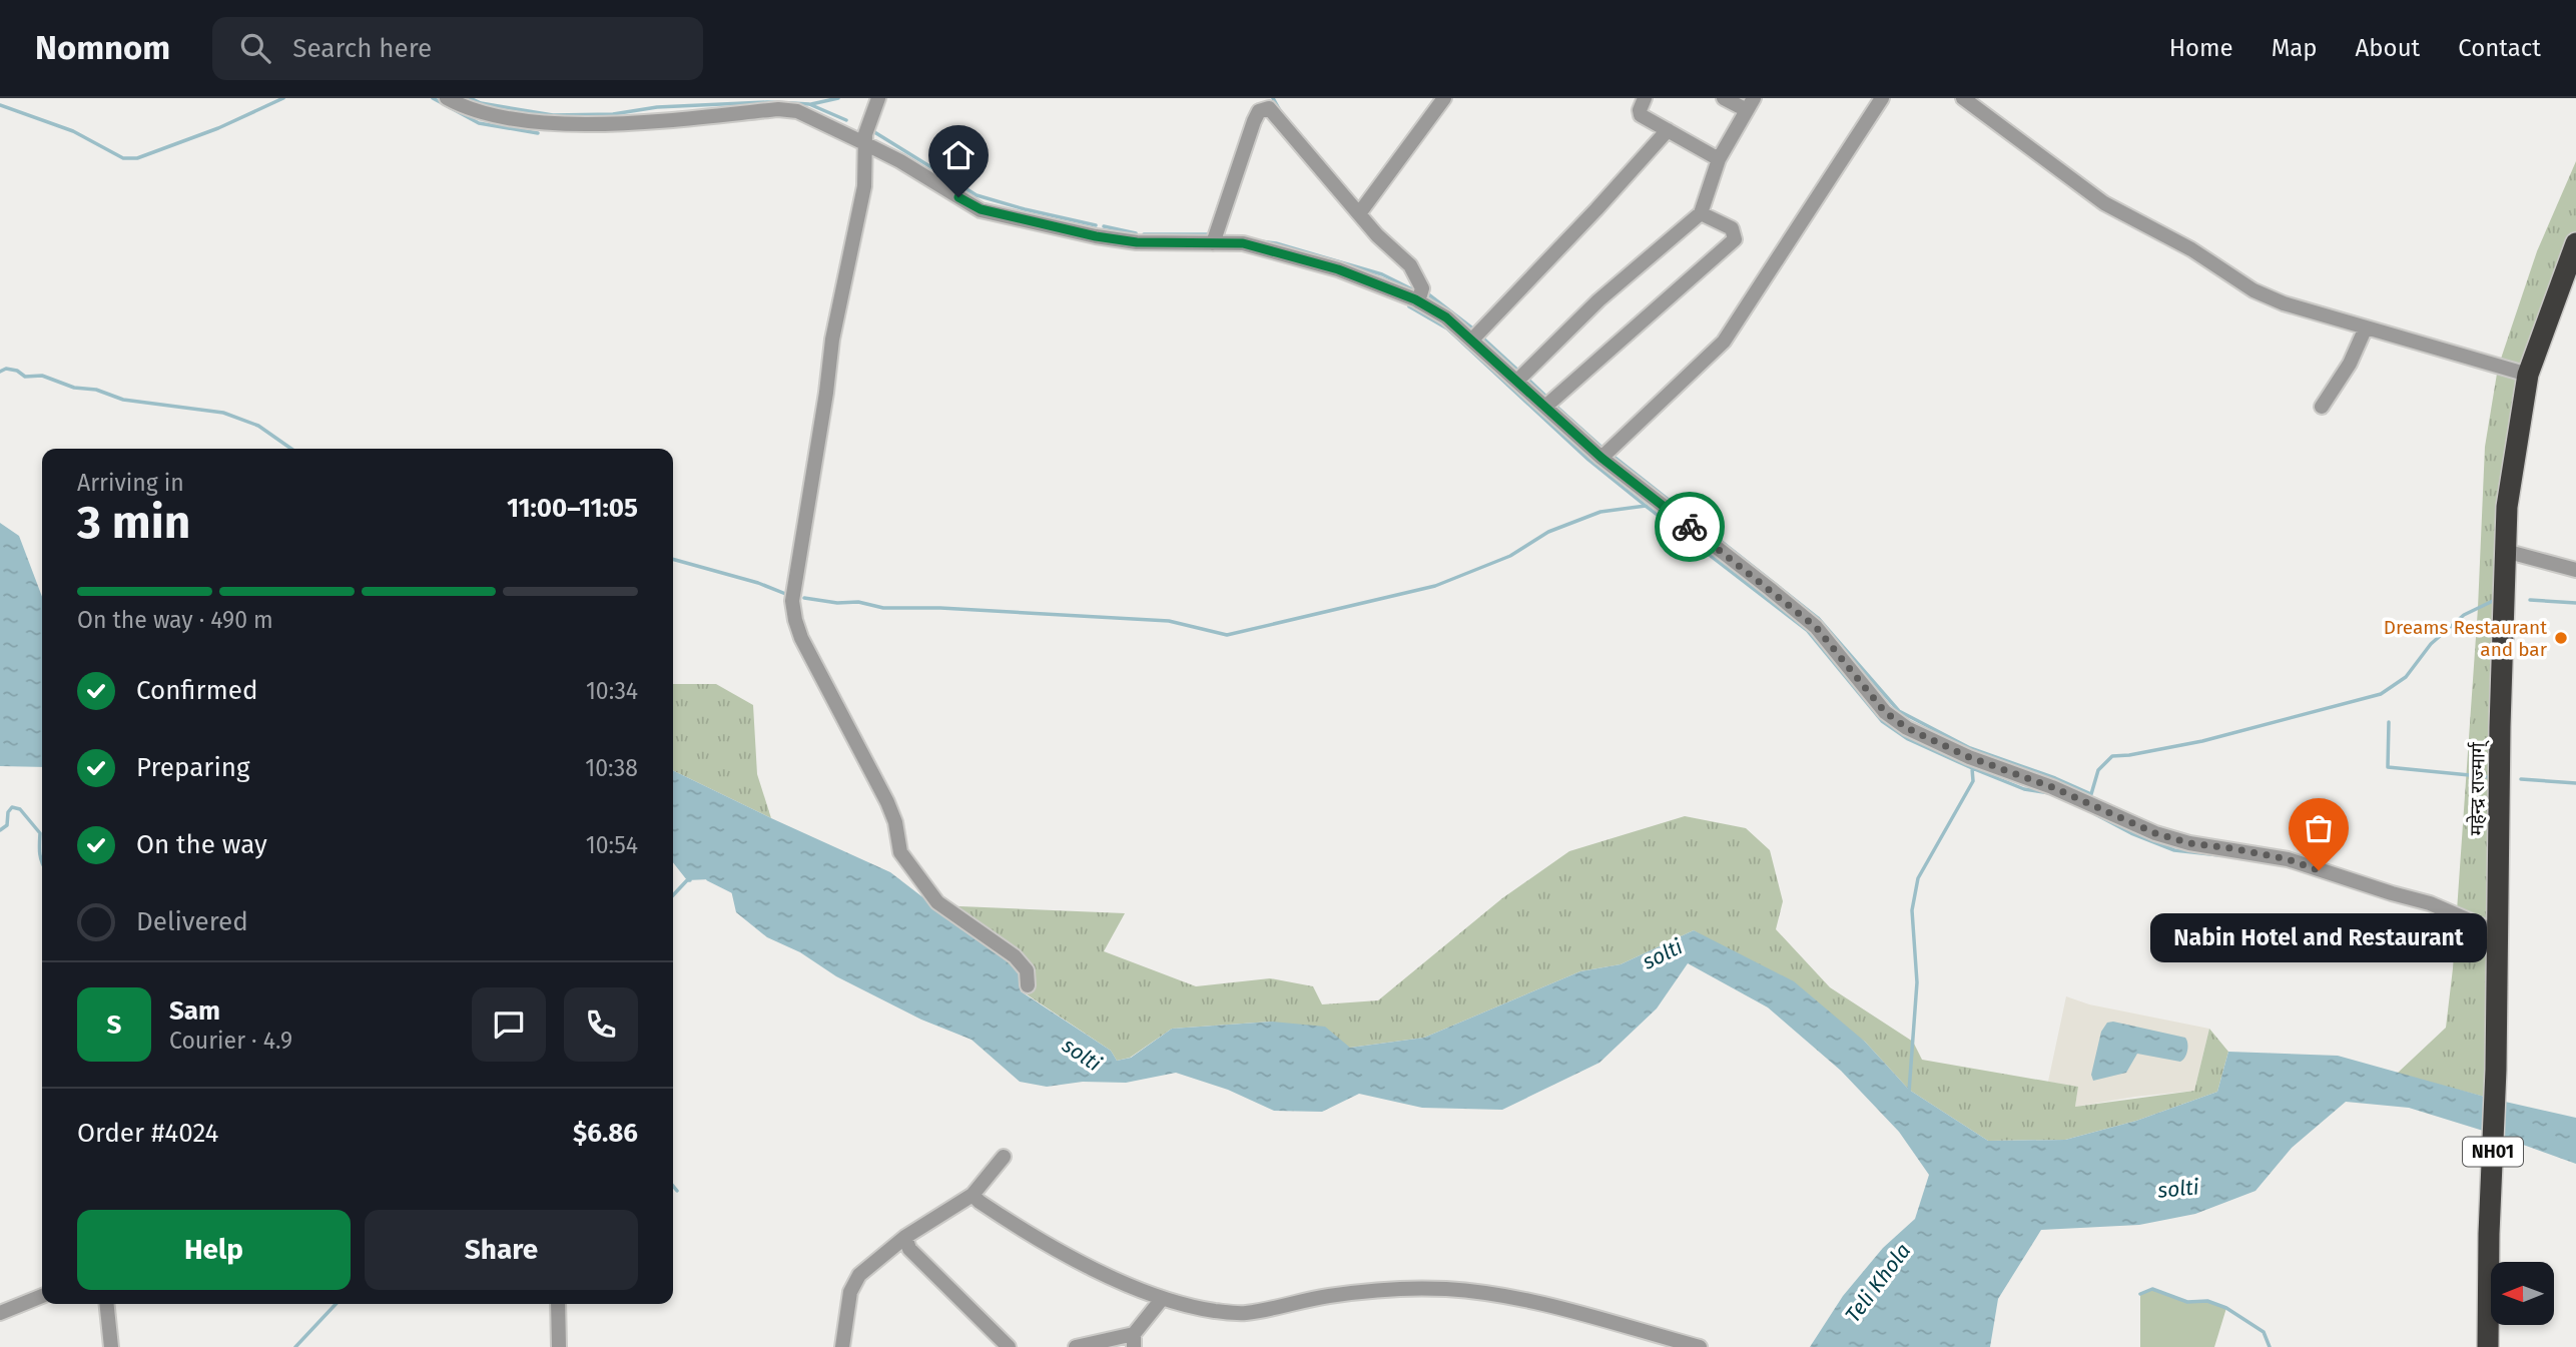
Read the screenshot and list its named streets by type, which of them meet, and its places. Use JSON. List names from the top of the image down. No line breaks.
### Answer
{"streets":{"highway":["महेन्द्र राज्मार्ग्","NH01"]},"water":["solti","Teli Khola"],"places":["Dreams Restaurant and bar","Nabin Hotel and Restaurant"],"north":"left","page":{"header":"Nomnom","search":"Search here","nav":["Home","Map","About","Contact"],"heading":["3 min","Arriving in","11:00–11:05"],"panel":["Sam","Courier · 4.9","Order #4024","$6.86"],"bar":"On the way · 490 m","list":[["Confirmed","10:34"],["Preparing","10:38"],["On the way","10:54"],"Delivered"],"bubble":"Nabin Hotel and Restaurant","round":"S","buttons":["Help","Share"]}}
